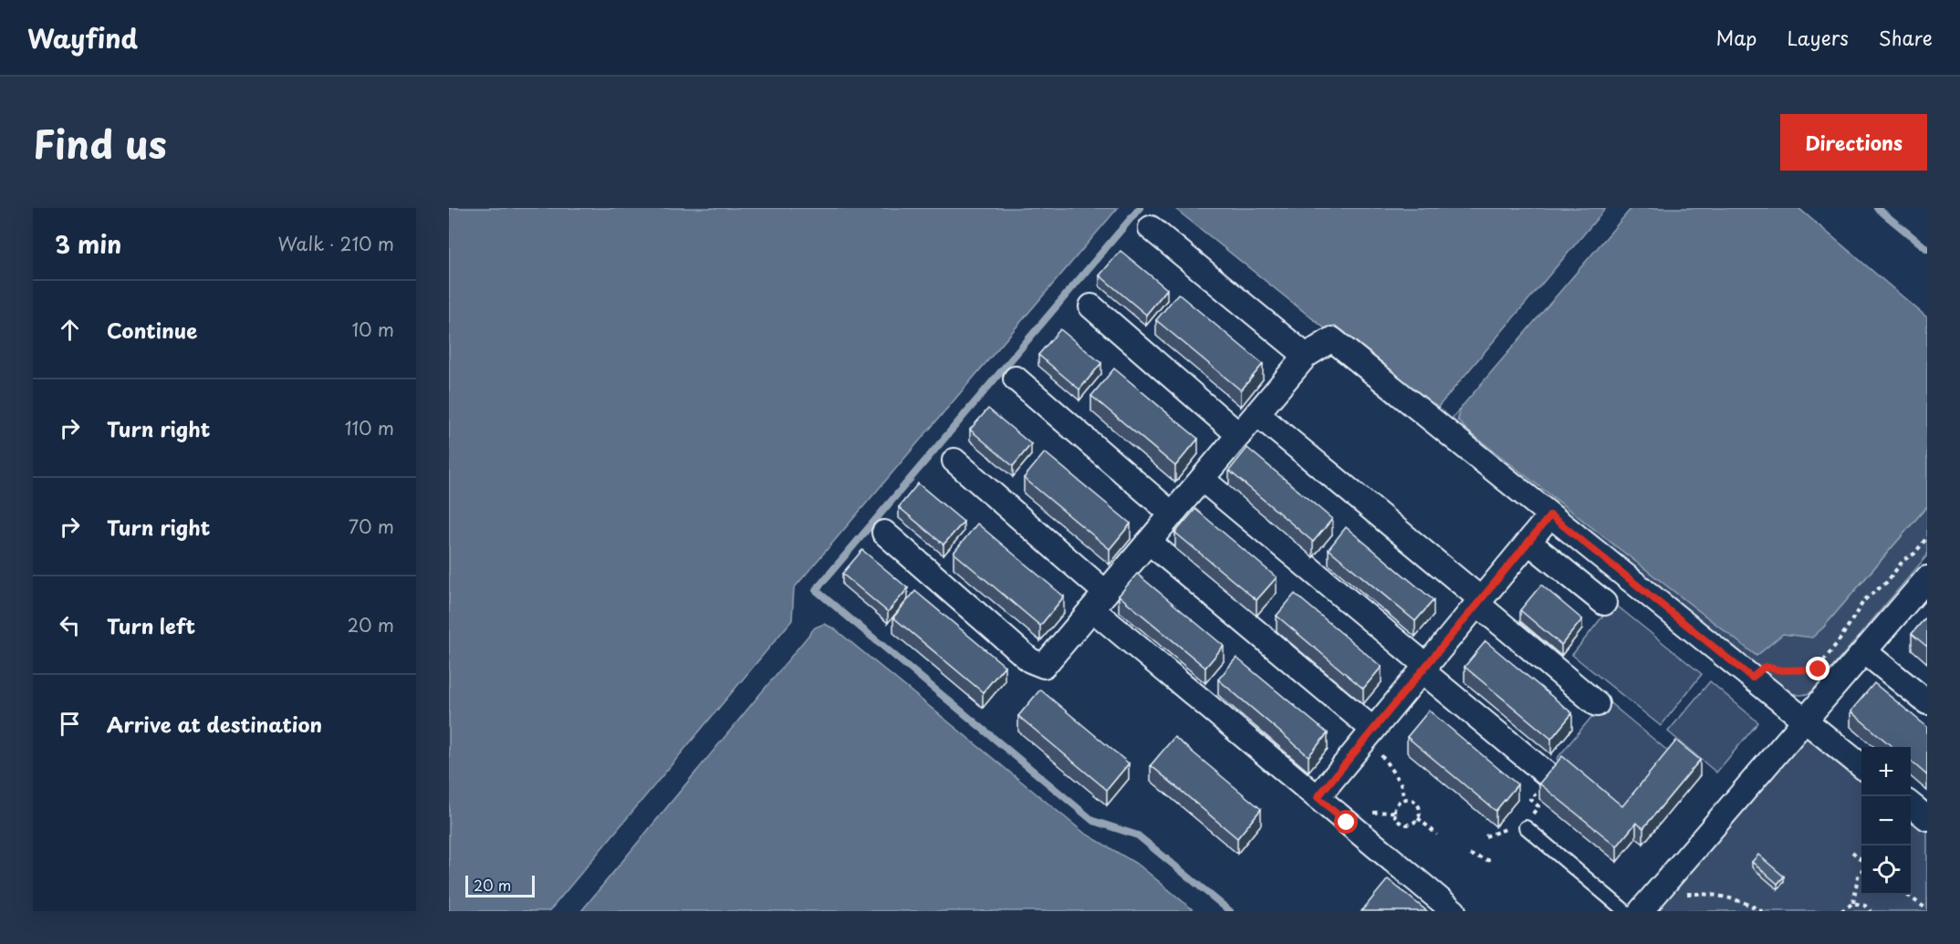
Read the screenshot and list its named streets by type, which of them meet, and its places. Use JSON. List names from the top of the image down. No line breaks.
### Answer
{"scale_bar":"20 m","page":{"header":"Wayfind","nav":["Map","Layers","Share"],"title":"Find us","buttons":"Directions","heading":["3 min","Walk · 210 m"],"list":[["Continue","10 m"],["Turn right","110 m"],["Turn right","70 m"],["Turn left","20 m"],"Arrive at destination"],"map_buttons":["+","−"],"scale":"20 m"}}
